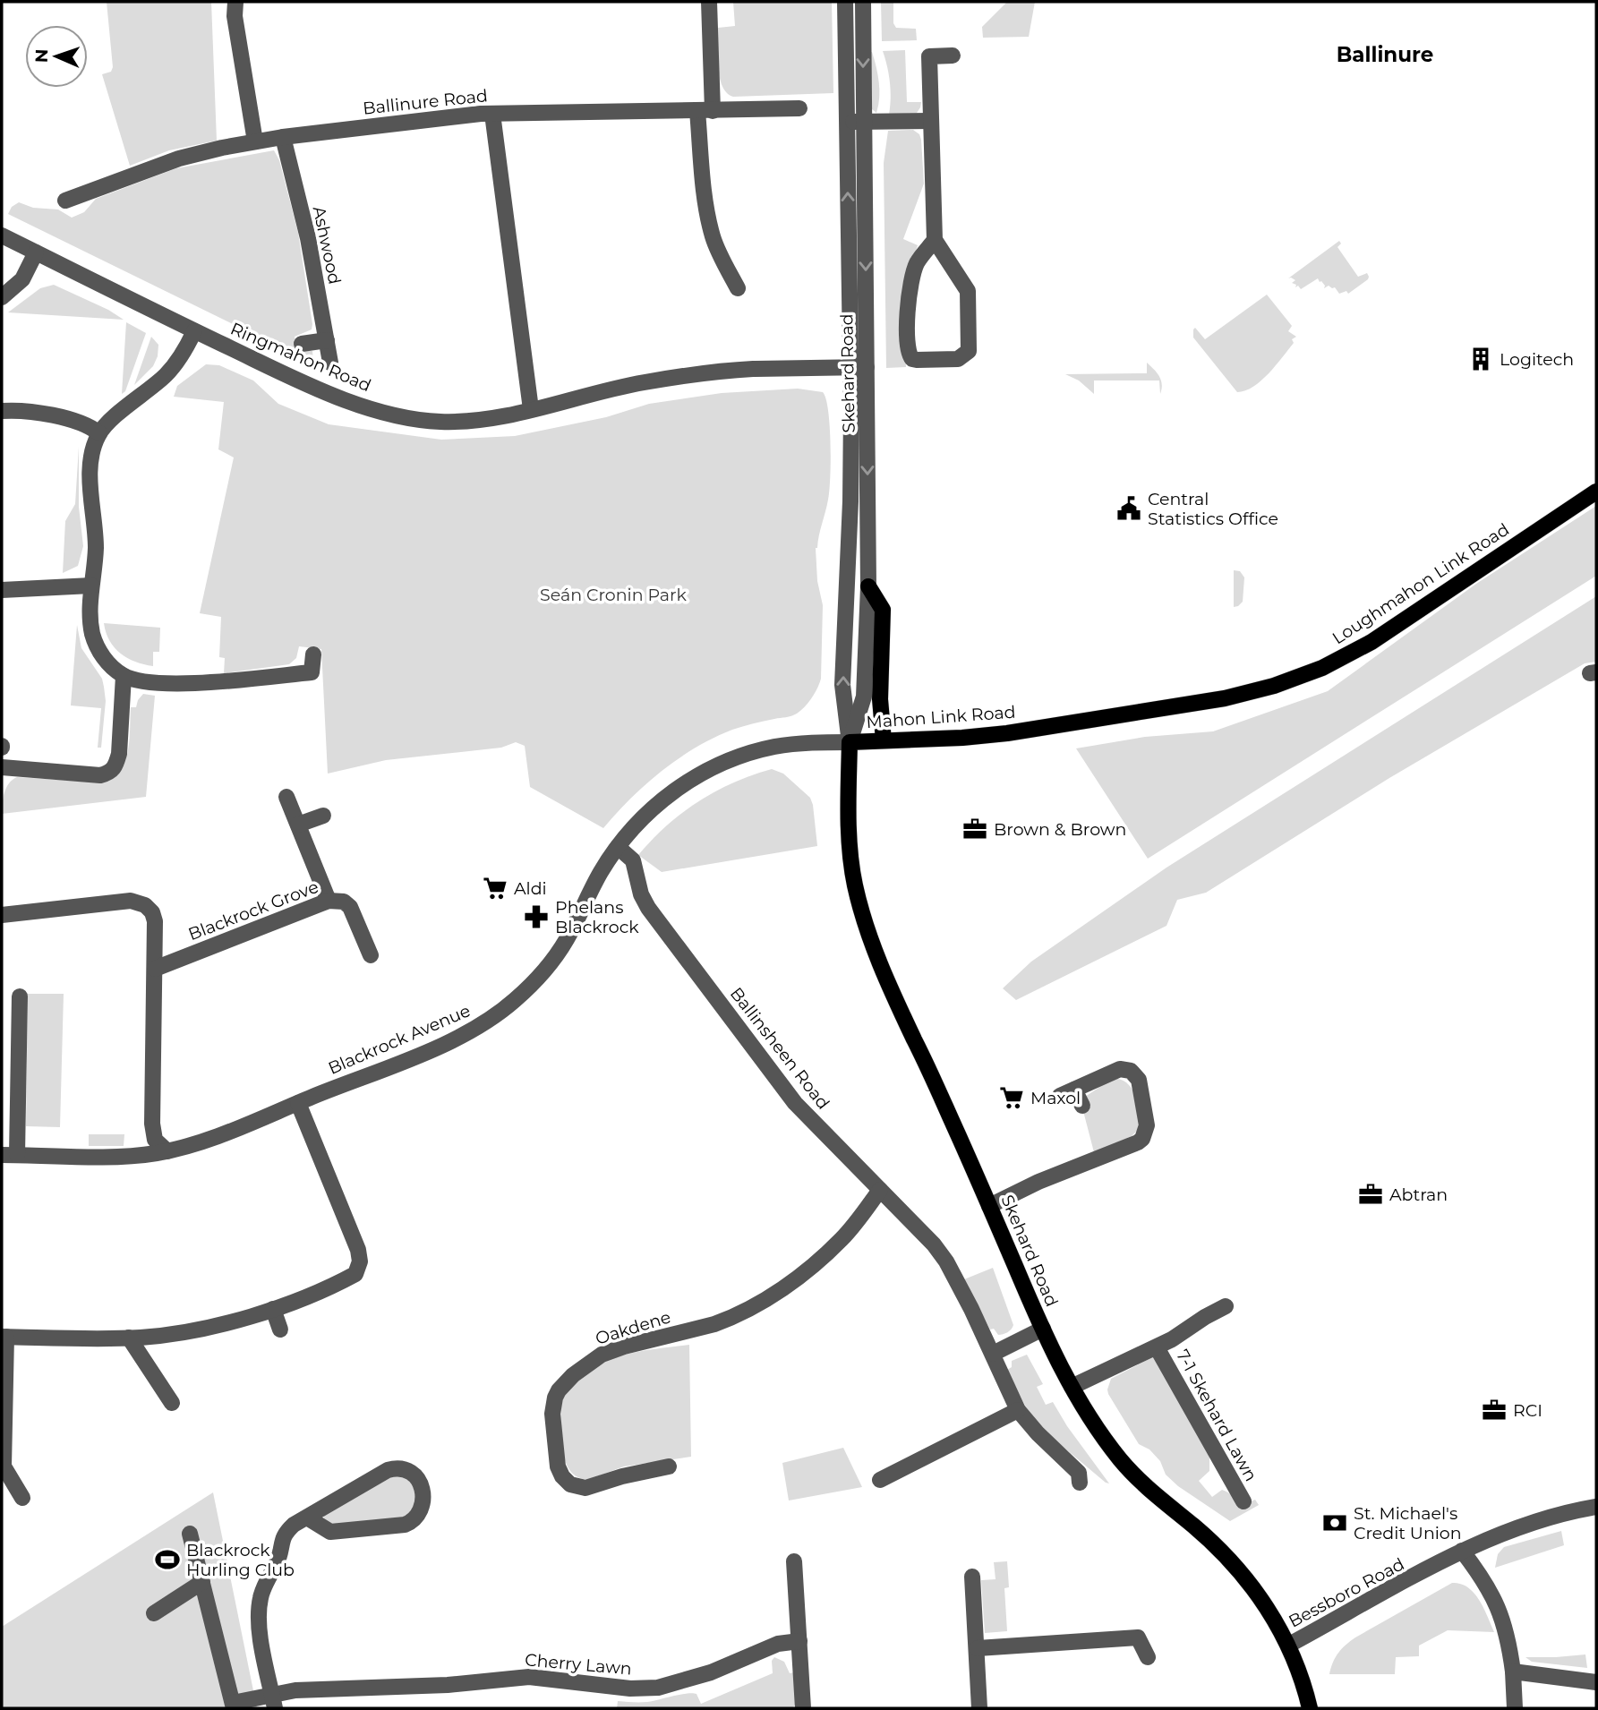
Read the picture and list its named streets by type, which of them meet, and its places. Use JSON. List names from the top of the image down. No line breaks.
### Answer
{"streets":{"main road":["Skehard Road","Loughmahon Link Road","Mahon Link Road"],"street":["Ballinure Road","Ashwood","Ringmahon Road","Blackrock Grove","Blackrock Avenue","Ballinsheen Road","Oakdene","7-1 Skehard Lawn","Bessboro Road","Cherry Lawn"]},"crossings":[["Ballinure Road","Ashwood"],["Ringmahon Road","Skehard Road"],["Skehard Road","Mahon Link Road"],["Skehard Road","Blackrock Avenue"],["Skehard Road","Bessboro Road"],["Loughmahon Link Road","Mahon Link Road"],["Mahon Link Road","Blackrock Avenue"],["Blackrock Avenue","Ballinsheen Road"],["Ballinsheen Road","Oakdene"]],"districts":["Ballinure"],"parks":["Seán Cronin Park"],"places":{"building":["Logitech"],"public building":["Central Statistics Office"],"office":["Brown & Brown","Abtran","RCI"],"supermarket":["Aldi","Maxol"],"pharmacy":["Phelans Blackrock"],"bank":["St. Michael's Credit Union"],"sports":["Blackrock Hurling Club"]},"north":"left"}
